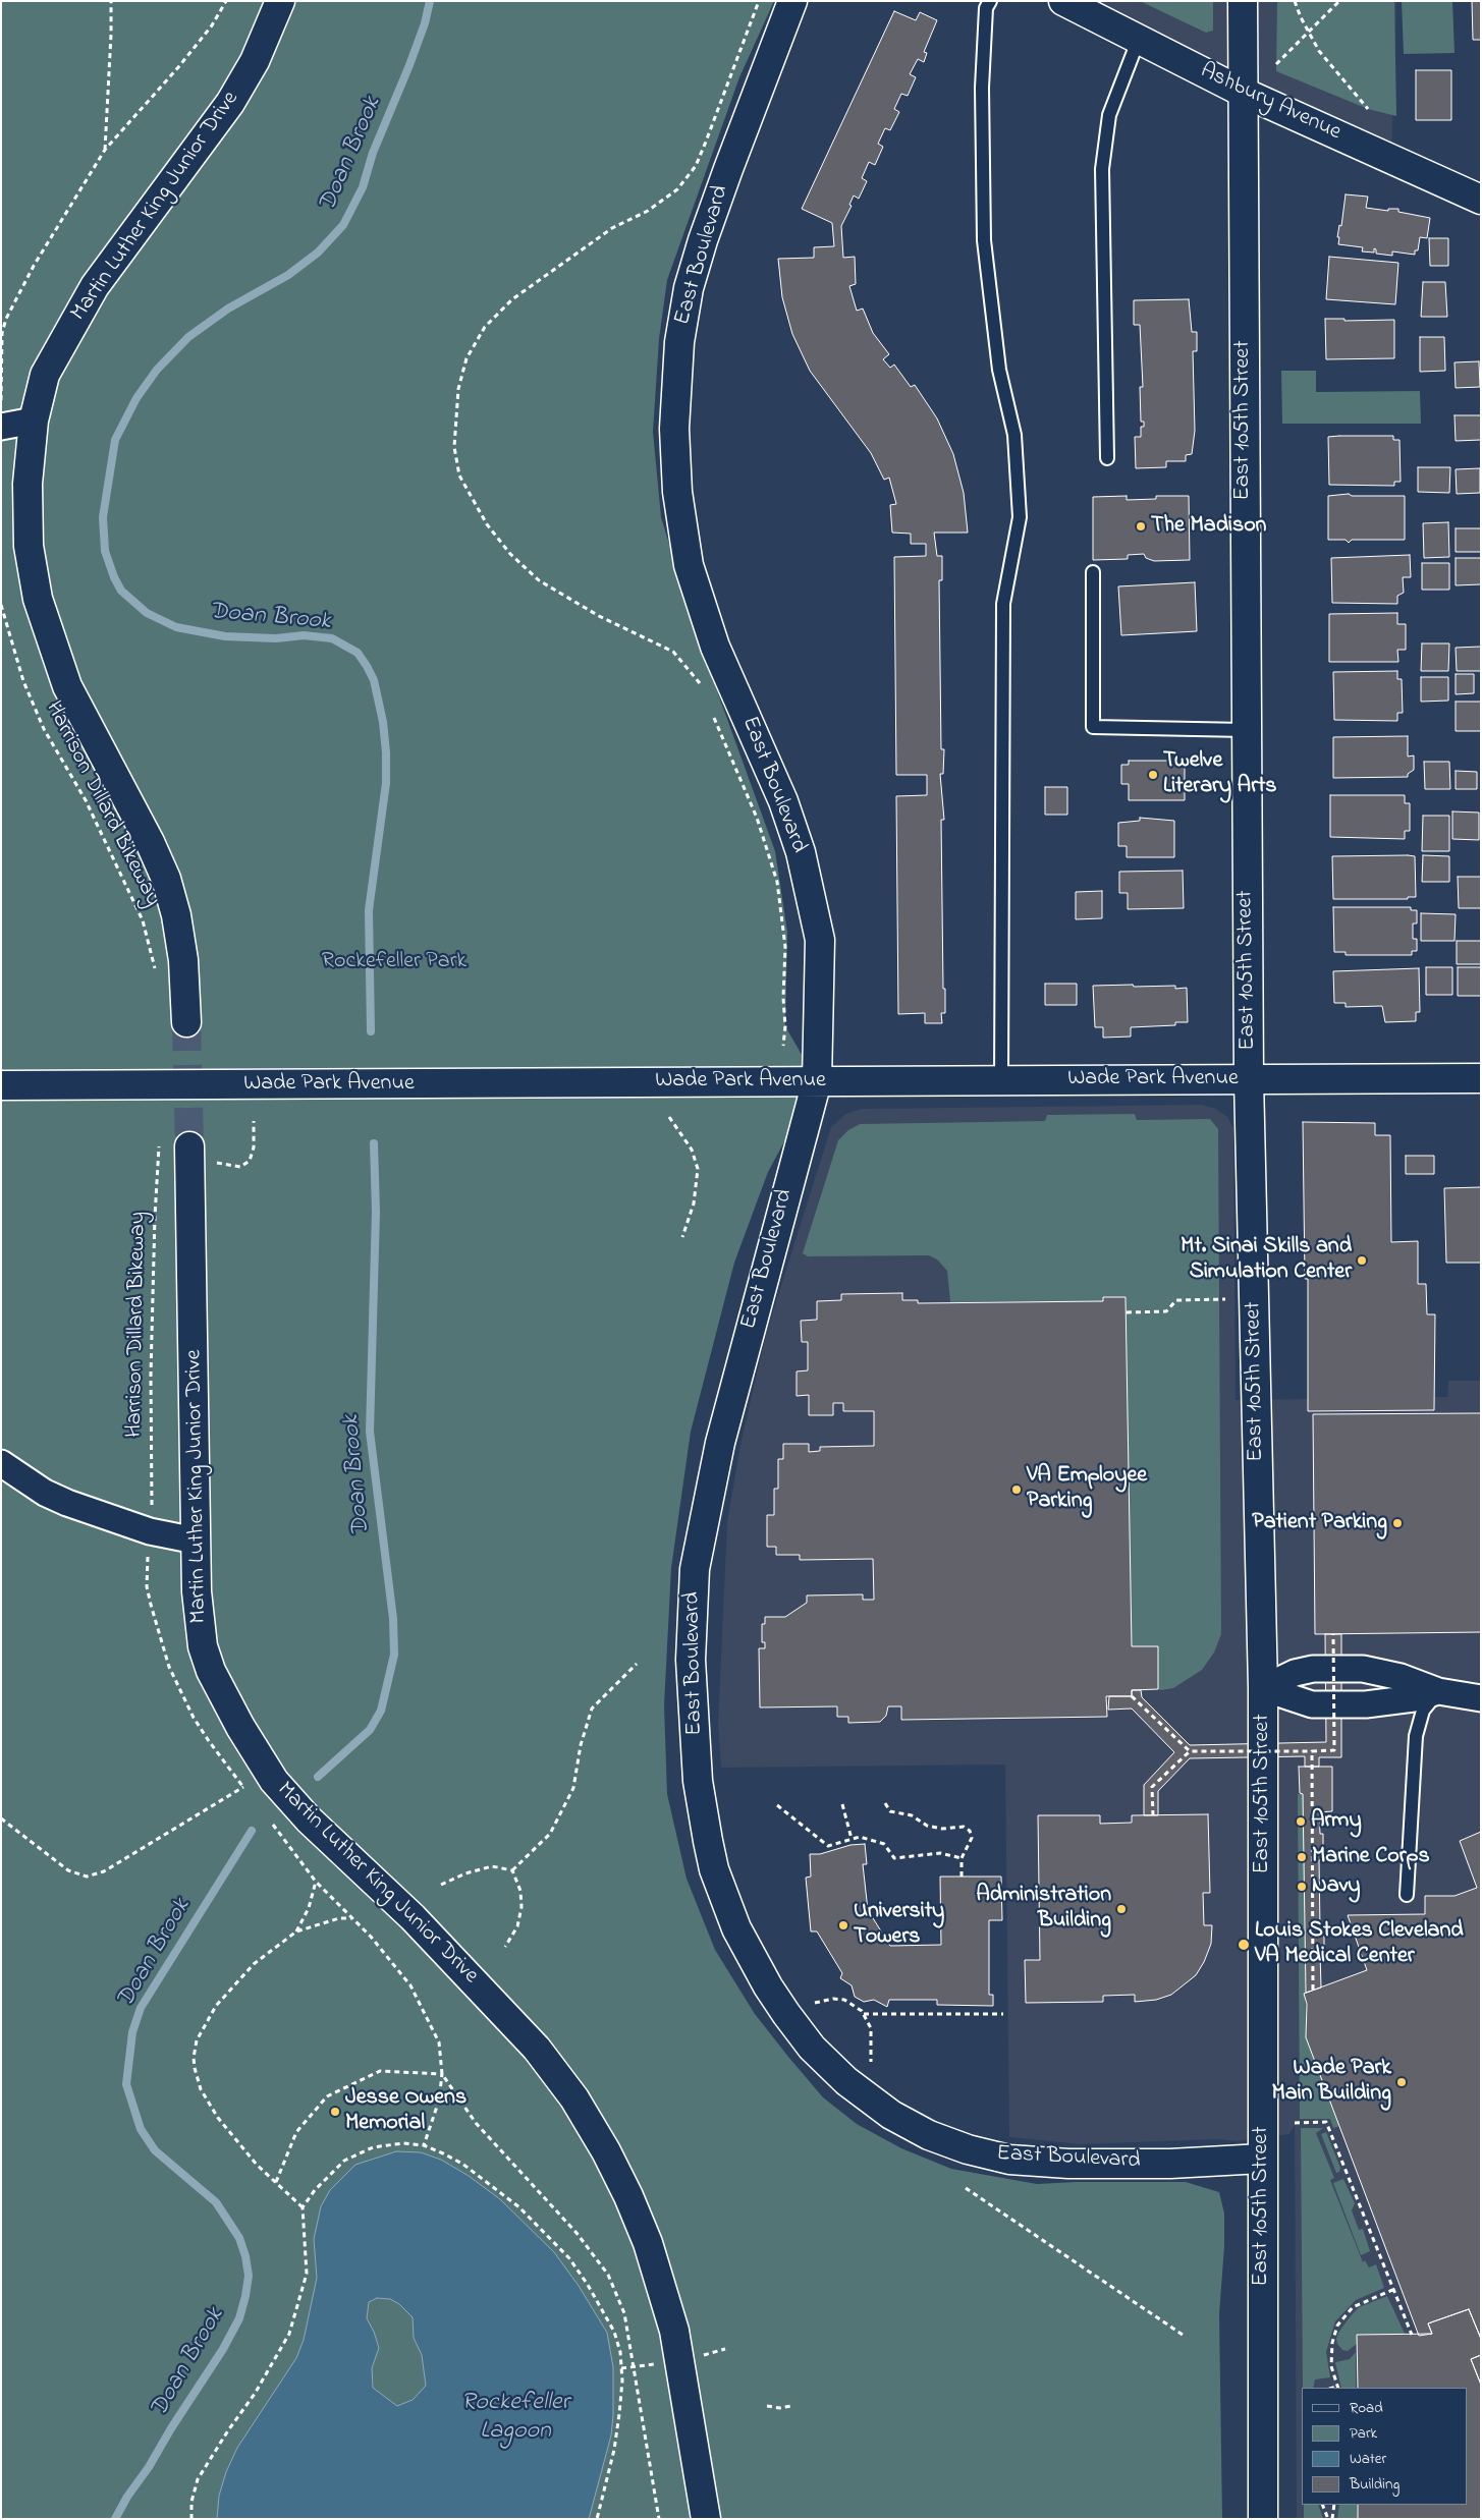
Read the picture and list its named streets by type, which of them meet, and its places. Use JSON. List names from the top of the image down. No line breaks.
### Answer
{"streets":{"main road":["Ashbury Avenue","Martin Luther King Junior Drive","East Boulevard","East 105th Street","Wade Park Avenue"],"path":["Harrison Dillard Bikeway"]},"crossings":[["Ashbury Avenue","East 105th Street"],["East Boulevard","East 105th Street"],["East Boulevard","Wade Park Avenue"],["East 105th Street","Wade Park Avenue"]],"water":["Doan Brook","Rockefeller Lagoon"],"parks":["Rockefeller Park"],"places":["The Madison","Twelve Literary Arts","Mt. Sinai Skills and Simulation Center","VA Employee Parking","Patient Parking","Army","Marine Corps","Navy","Administration Building","University Towers","Louis Stokes Cleveland VA Medical Center","Wade Park Main Building","Jesse Owens Memorial"],"legend":["Road","Park","Water","Building"]}
